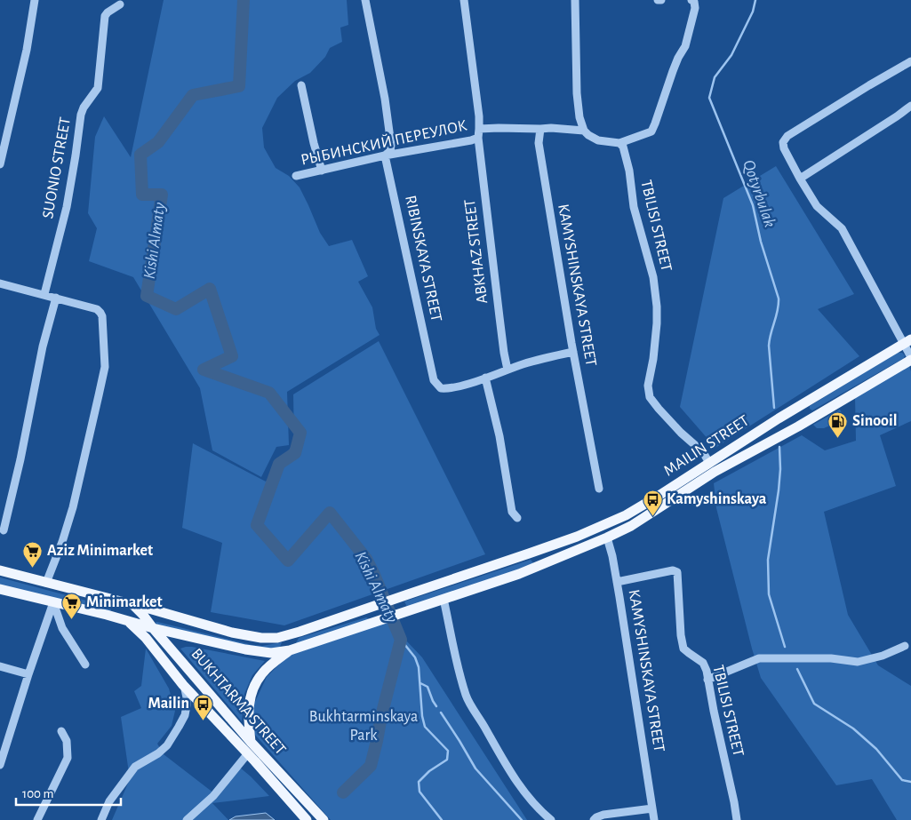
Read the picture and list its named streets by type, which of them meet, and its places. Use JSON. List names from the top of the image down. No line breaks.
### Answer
{"streets":{"main road":["MAILIN STREET","BUKHTARMA STREET"],"street":["РЫБИНСКИЙ ПЕРЕУЛОК","SUONIO STREET","TBILISI STREET","ABKHAZ STREET","RIBINSKAYA STREET","KAMYSHINSKAYA STREET"]},"crossings":[["РЫБИНСКИЙ ПЕРЕУЛОК","ABKHAZ STREET"],["РЫБИНСКИЙ ПЕРЕУЛОК","RIBINSKAYA STREET"],["TBILISI STREET","KAMYSHINSKAYA STREET"],["TBILISI STREET","MAILIN STREET"],["ABKHAZ STREET","RIBINSKAYA STREET"],["RIBINSKAYA STREET","KAMYSHINSKAYA STREET"],["KAMYSHINSKAYA STREET","MAILIN STREET"]],"water":["Qotyrbulak","Kіshі Almaty"],"parks":["Bukhtarminskaya Park"],"places":{"fuel station":["Sinooil"],"bus stop":["Kamyshinskaya","Mailin"],"supermarket":["Aziz Minimarket","Minimarket"]},"scale_bar":"100 m"}
